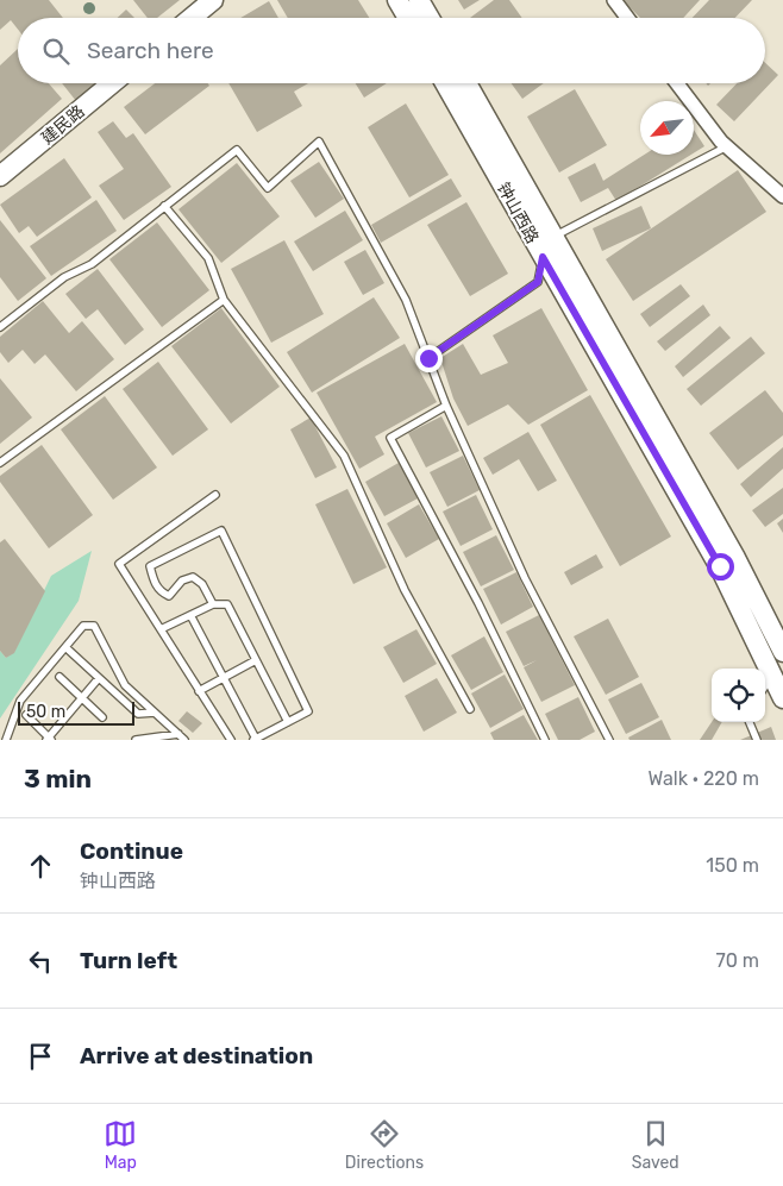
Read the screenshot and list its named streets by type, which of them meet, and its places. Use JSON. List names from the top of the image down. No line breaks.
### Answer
{"streets":{"main road":["建民路","钟山西路"]},"scale_bar":"50 m","north":"bottom left","page":{"search":"Search here","scale":"50 m","heading":["3 min","Walk · 220 m"],"list":[["Continue","钟山西路","150 m"],["Turn left","70 m"],"Arrive at destination"],"nav":["Map","Directions","Saved"]}}
